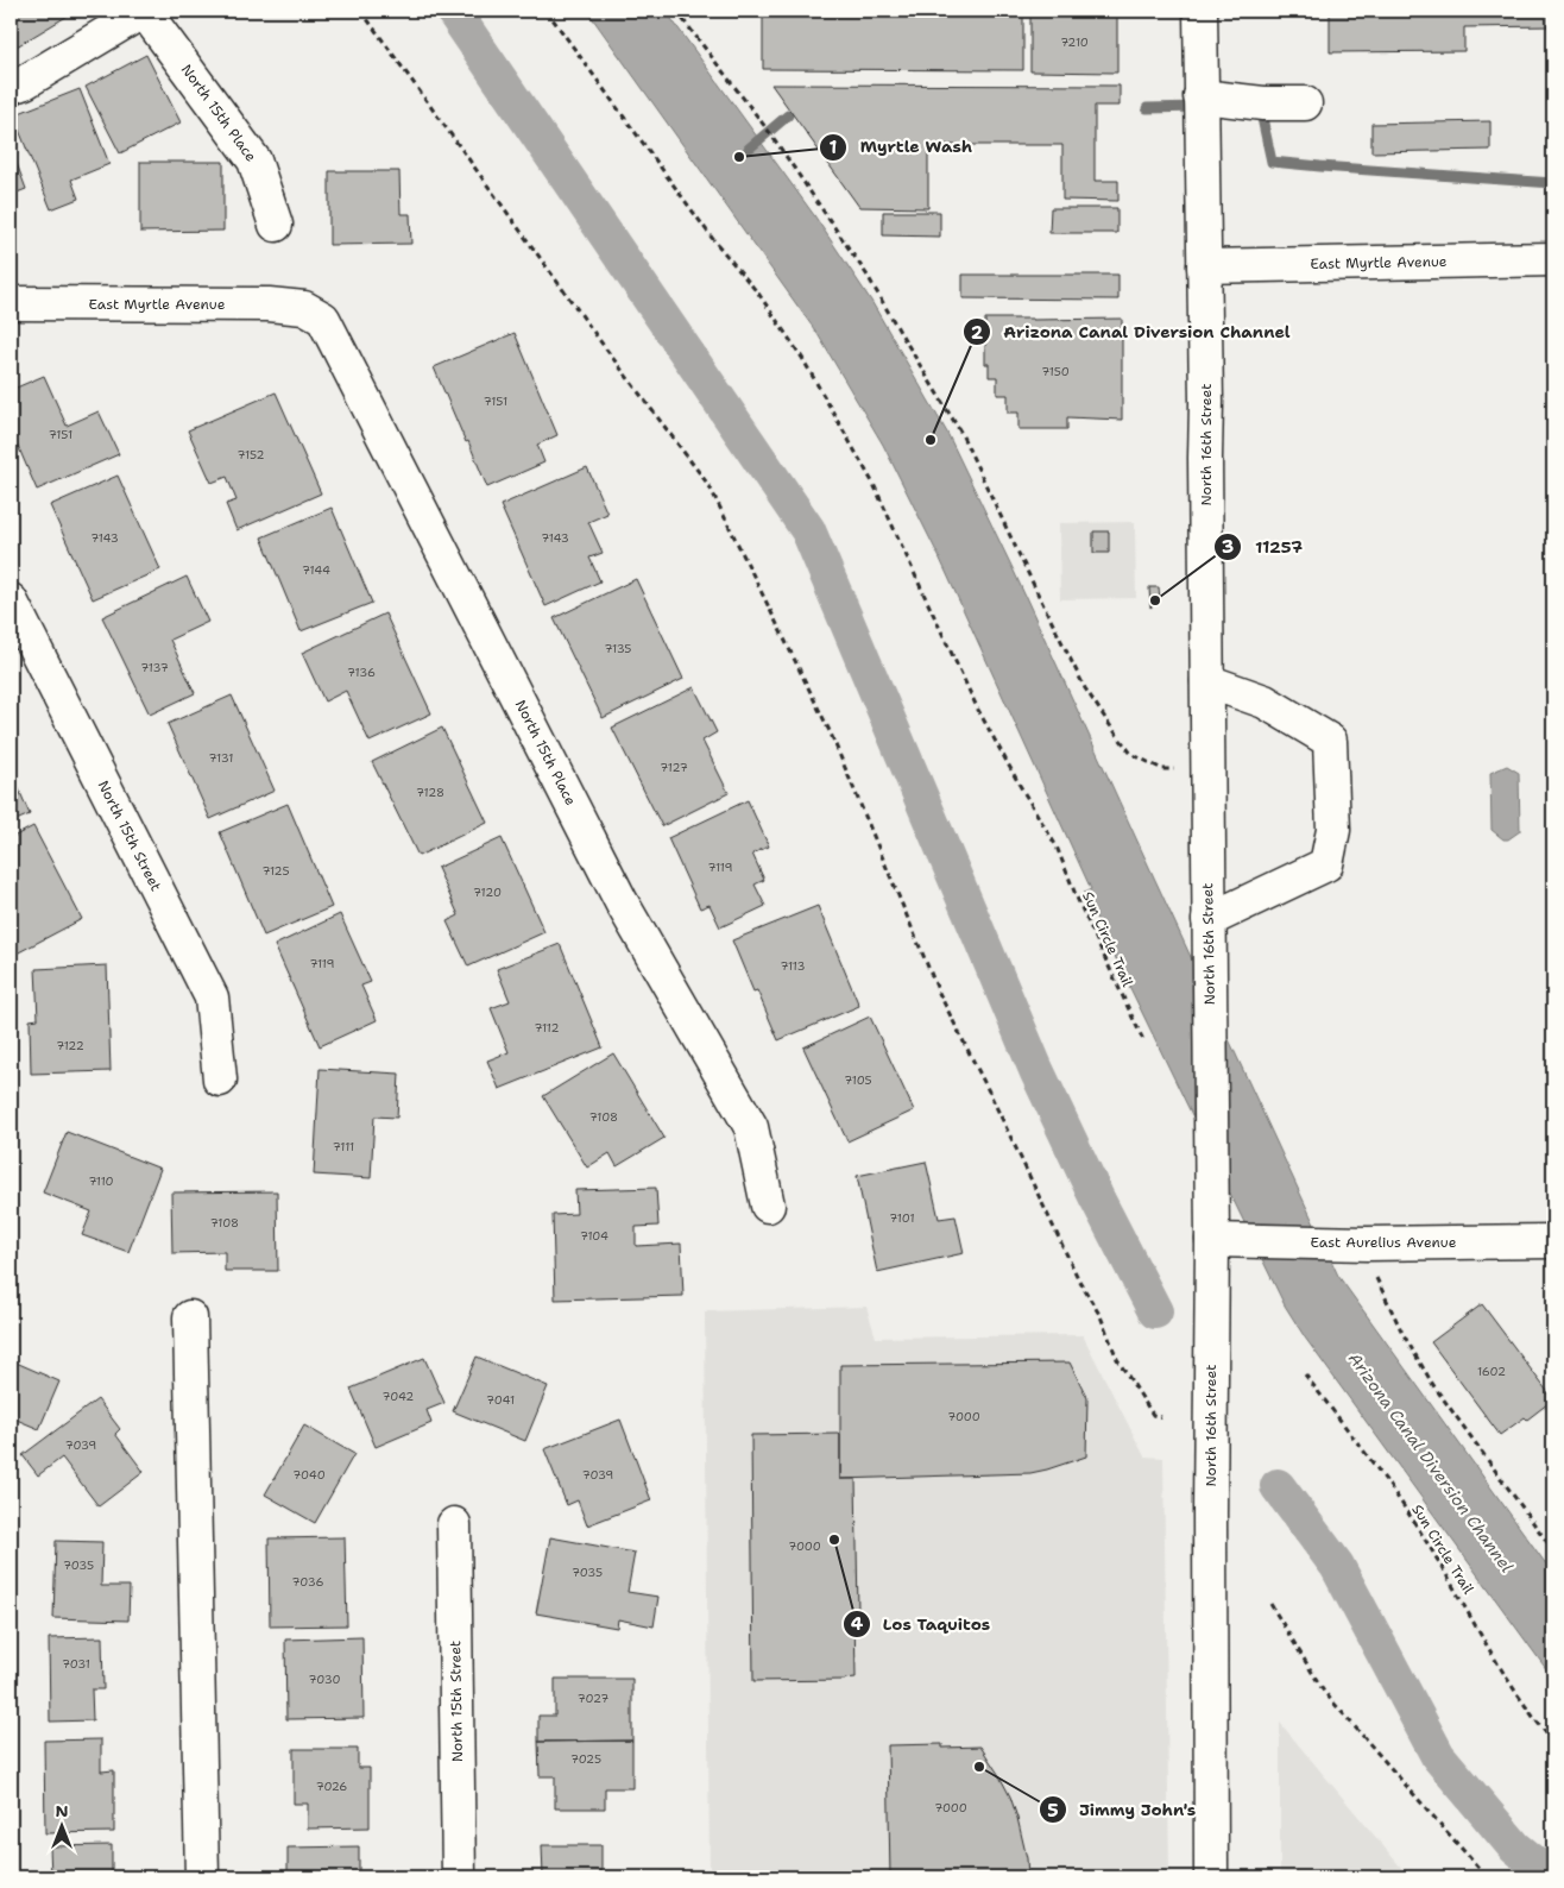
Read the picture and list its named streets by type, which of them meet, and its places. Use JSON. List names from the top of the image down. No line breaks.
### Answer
{"streets":{"street":["North 15th Place","East Myrtle Avenue","North 16th Street","North 15th Street","East Aurelius Avenue"],"path":["Sun Circle Trail"]},"crossings":[["North 15th Place","East Myrtle Avenue"],["East Myrtle Avenue","North 16th Street"],["North 16th Street","East Aurelius Avenue"]],"water":["Arizona Canal Diversion Channel"],"places":["Myrtle Wash","Arizona Canal Diversion Channel","11257","Los Taquitos","Jimmy John's"],"house_numbers":["7210","7150","7151","7151","7152","7143","7143","7144","7135","7137","7136","7131","7127","7128","7119","7125","7120","7119","7113","7112","7122","7105","7108","7111","7110","7101","7108","7104","1602","7042","7041","7000","7039","7040","7039","7000","7035","7035","7036","7031","7030","7027","7025","7026","7000"],"north":"top"}
